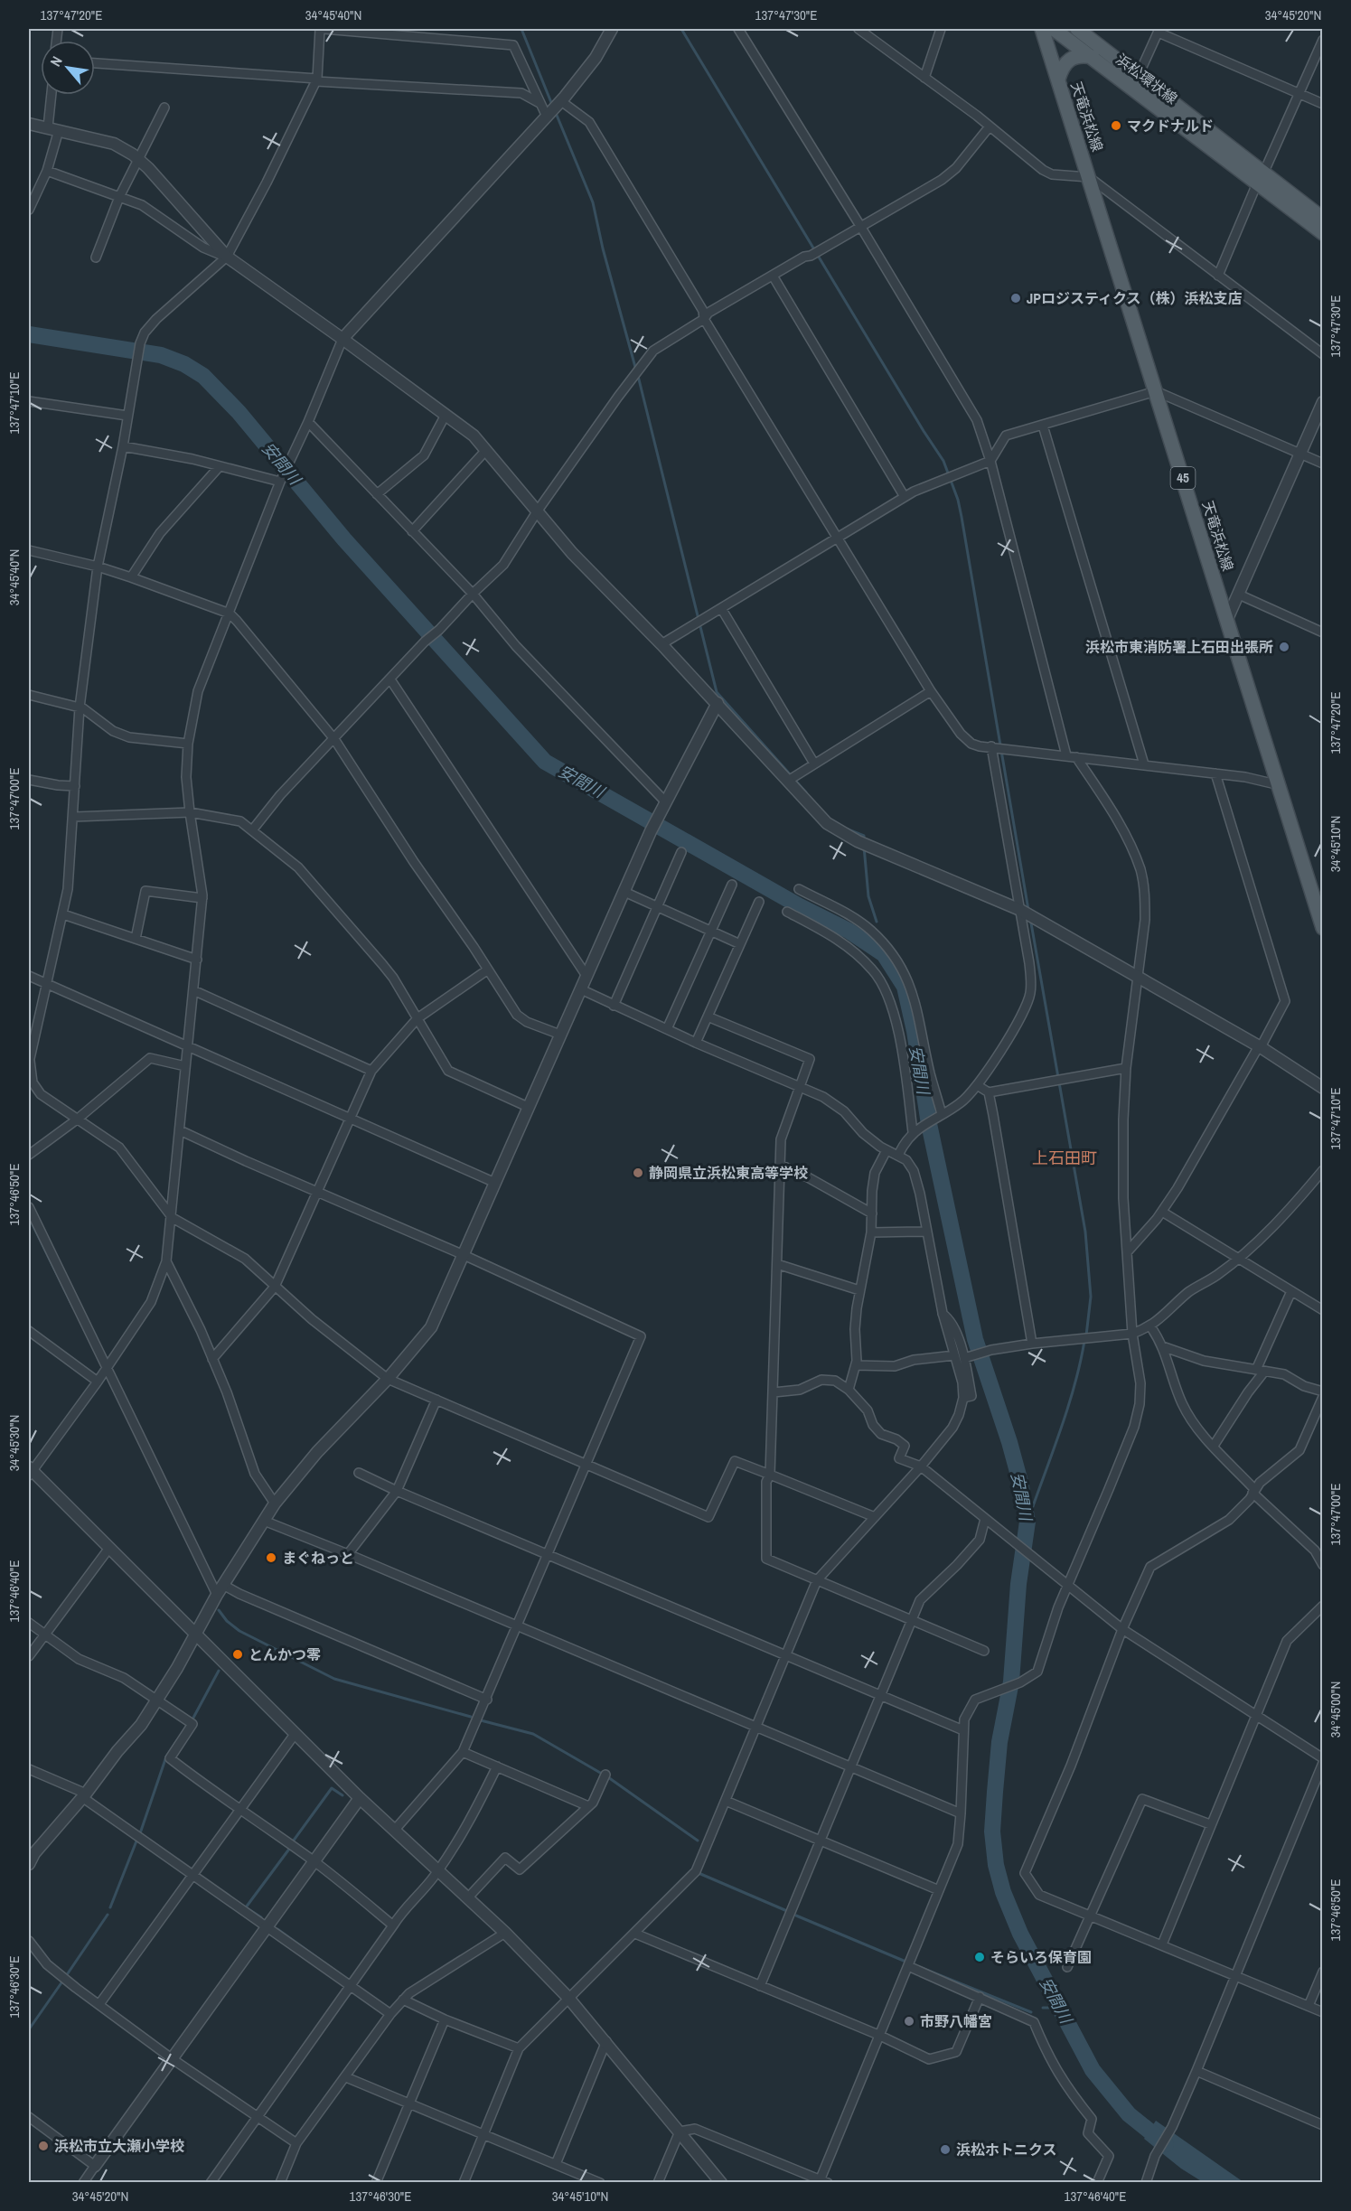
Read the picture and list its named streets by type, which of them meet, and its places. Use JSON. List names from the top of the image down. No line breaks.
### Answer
{"streets":{"main road":["浜松環状線","天竜浜松線","45"]},"districts":["上石田町"],"water":["安間川"],"places":["マクドナルド","JPロジスティクス（株）浜松支店","浜松市東消防署上石田出張所","静岡県立浜松東高等学校","まぐねっと","とんかつ零","そらいろ保育園","市野八幡宮","浜松市立大瀬小学校","浜松ホトニクス"],"north":"top left","coordinates":["137°47'20\"E","34°45'40\"N","137°47'30\"E","34°45'20\"N","137°47'10\"E","137°47'00\"E","34°45'10\"N","137°46'50\"E","34°45'30\"N","137°46'40\"E","34°45'00\"N","137°46'30\"E"]}
